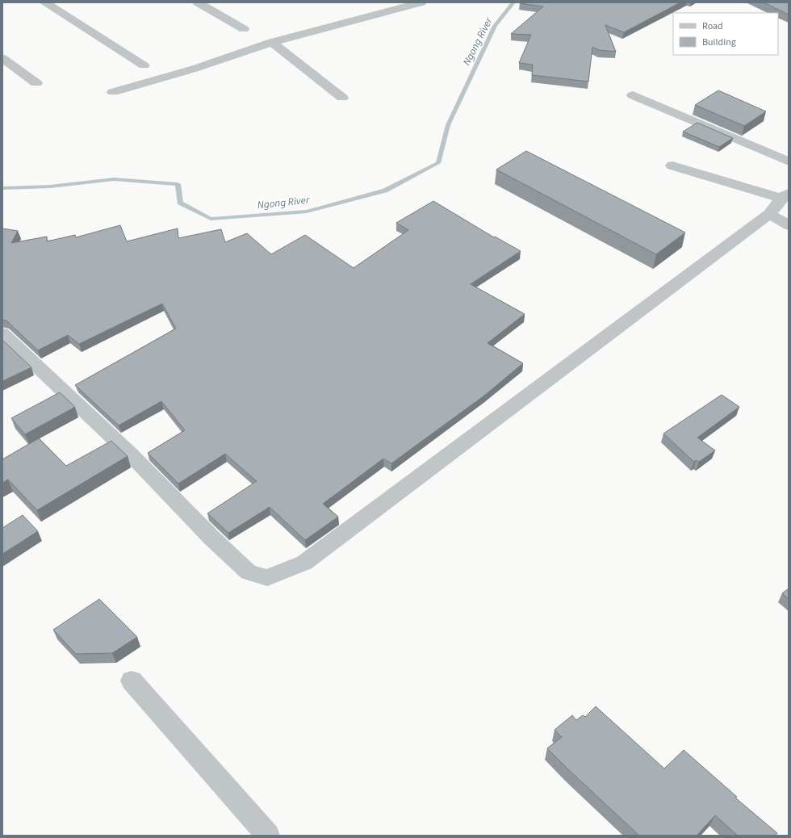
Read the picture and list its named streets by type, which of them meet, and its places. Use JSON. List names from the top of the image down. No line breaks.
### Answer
{"water":["Ngong River"],"legend":["Road","Building"]}
